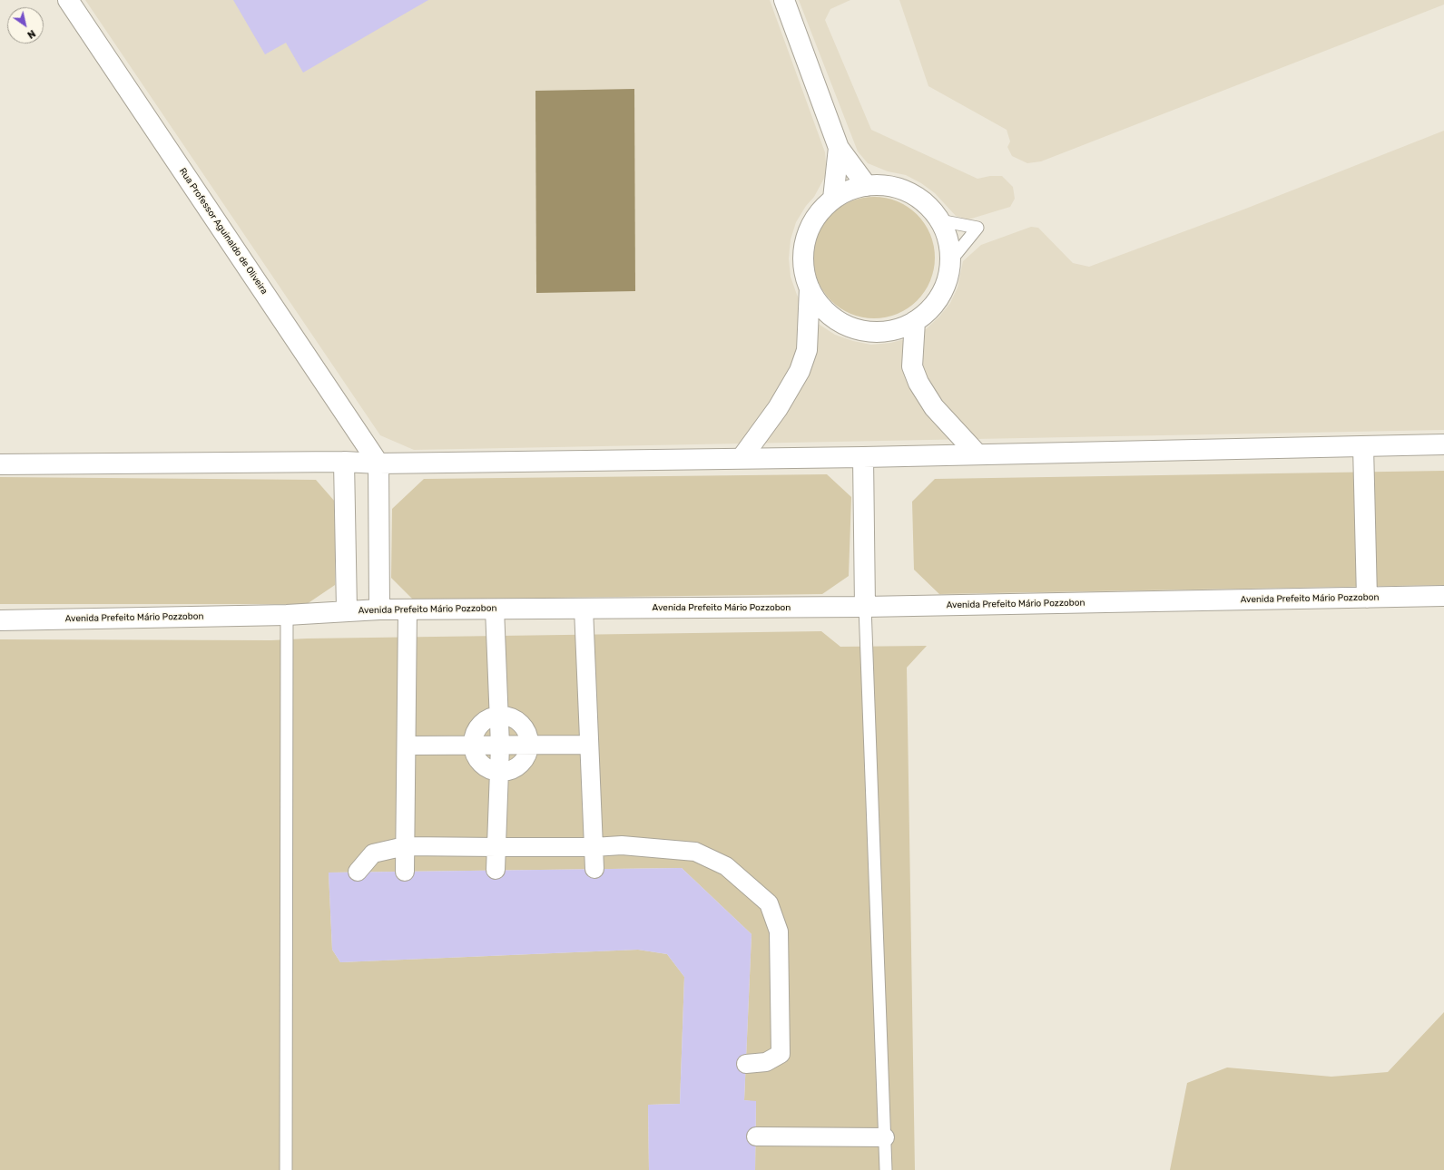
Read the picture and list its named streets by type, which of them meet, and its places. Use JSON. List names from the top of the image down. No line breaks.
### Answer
{"streets":{"street":["Rua Professor Aguinaldo de Oliveira","Avenida Prefeito Mário Pozzobon"]},"north":"bottom right"}
